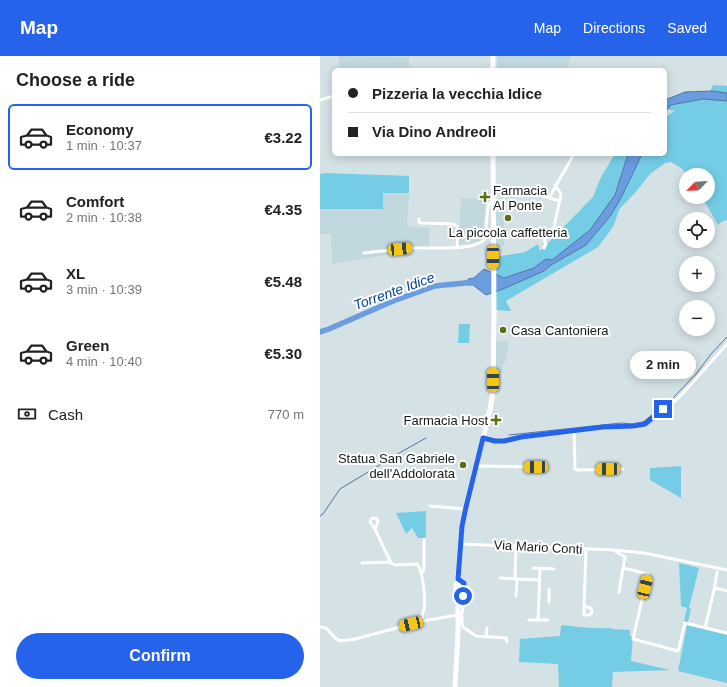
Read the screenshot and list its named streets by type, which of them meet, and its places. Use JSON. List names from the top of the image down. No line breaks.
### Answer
{"streets":{"street":["Via Mario Conti"]},"water":["Torrente Idice"],"places":{"health":["Farmacia Al Ponte","Farmacia Host"],"other":["La piccola caffetteria","Casa Cantoniera","Statua San Gabriele dell'Addolorata"]},"north":"bottom left","page":{"header":"Map","nav":["Map","Directions","Saved"],"heading":"Choose a ride","banner":["Pizzeria la vecchia Idice","Via Dino Andreoli"],"list":[{"name":"Economy","note":"1 min · 10:37","value":"€3.22"},{"name":"Comfort","note":"2 min · 10:38","value":"€4.35"},{"name":"XL","note":"3 min · 10:39","value":"€5.48"},{"name":"Green","note":"4 min · 10:40","value":"€5.30"}],"map_buttons":["+","−"],"bubble":"2 min","pay":["Cash","770 m"],"buttons":"Confirm"}}
